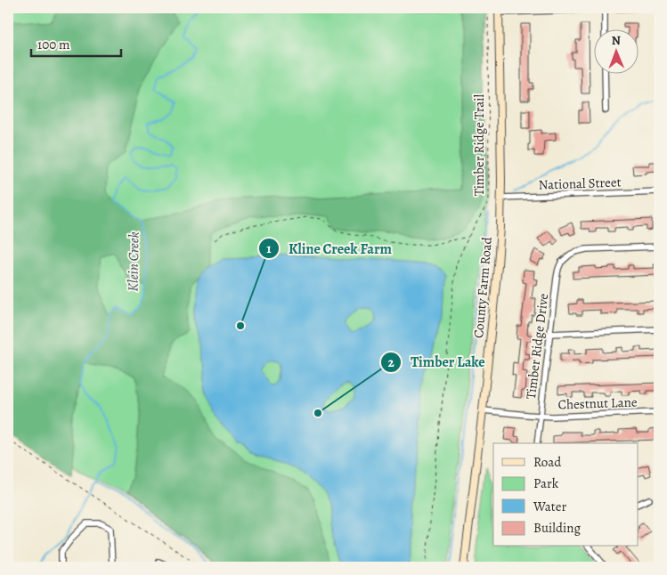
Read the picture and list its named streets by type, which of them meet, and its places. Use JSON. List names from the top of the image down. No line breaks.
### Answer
{"streets":{"main road":["County Farm Road"],"street":["National Street","Timber Ridge Drive","Chestnut Lane"],"path":["Timber Ridge Trail"]},"crossings":[["National Street","County Farm Road"],["County Farm Road","Chestnut Lane"],["Timber Ridge Drive","Chestnut Lane"]],"water":["Klein Creek"],"places":["Kline Creek Farm","Timber Lake"],"legend":["Road","Park","Water","Building"],"scale_bar":"100 m","north":"top"}
